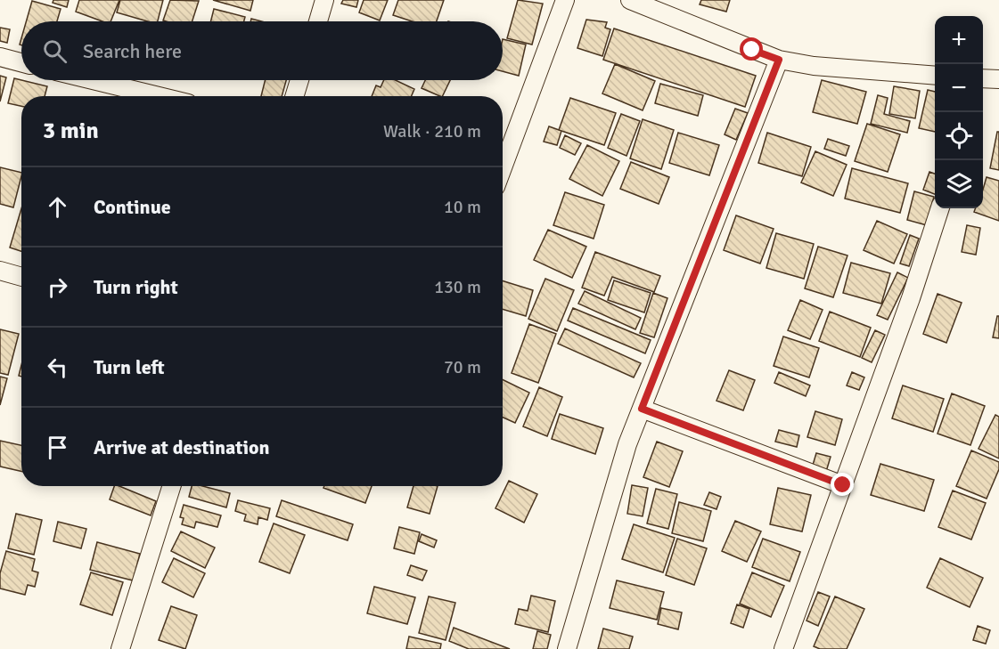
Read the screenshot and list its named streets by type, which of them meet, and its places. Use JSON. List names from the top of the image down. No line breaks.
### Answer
{"page":{"map_buttons":["+","−"],"search":"Search here","heading":["3 min","Walk · 210 m"],"list":[["Continue","10 m"],["Turn right","130 m"],["Turn left","70 m"],"Arrive at destination"]}}
